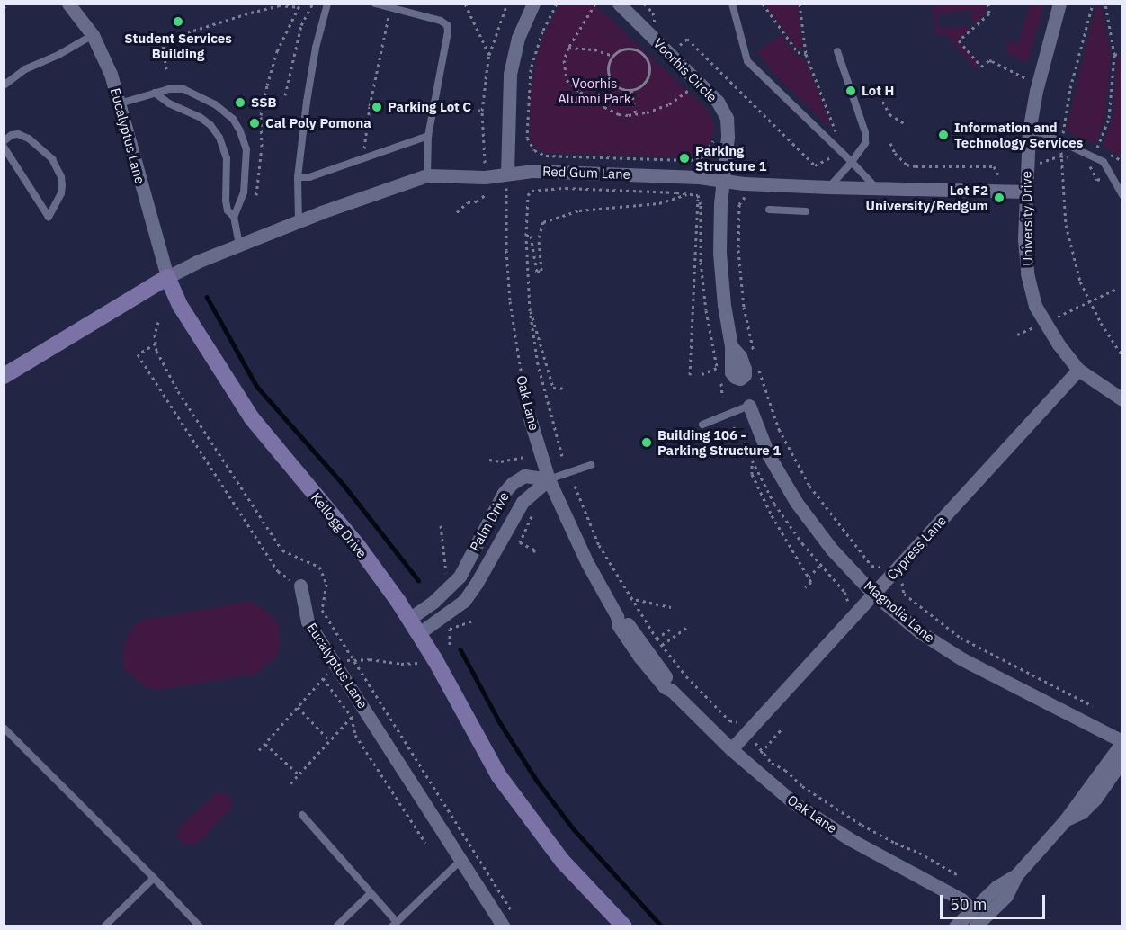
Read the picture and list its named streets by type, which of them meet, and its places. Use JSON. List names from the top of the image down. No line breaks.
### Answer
{"streets":{"street":["Voorhis Circle","Eucalyptus Lane","Red Gum Lane","University Drive","Oak Lane","Palm Drive","Kellogg Drive","Cypress Lane","Magnolia Lane"]},"crossings":[["Voorhis Circle","Red Gum Lane"],["Eucalyptus Lane","Red Gum Lane"],["Eucalyptus Lane","Kellogg Drive"],["Red Gum Lane","University Drive"],["Red Gum Lane","Oak Lane"],["Red Gum Lane","Kellogg Drive"],["University Drive","Cypress Lane"],["Oak Lane","Palm Drive"],["Oak Lane","Cypress Lane"],["Palm Drive","Kellogg Drive"],["Cypress Lane","Magnolia Lane"]],"parks":["Voorhis Alumni Park"],"places":["Student Services Building","Lot H","SSB","Parking Lot C","Cal Poly Pomona","Information and Technology Services","Parking Structure 1","Lot F2 University/Redgum","Building 106 - Parking Structure 1"],"scale_bar":"50 m"}
